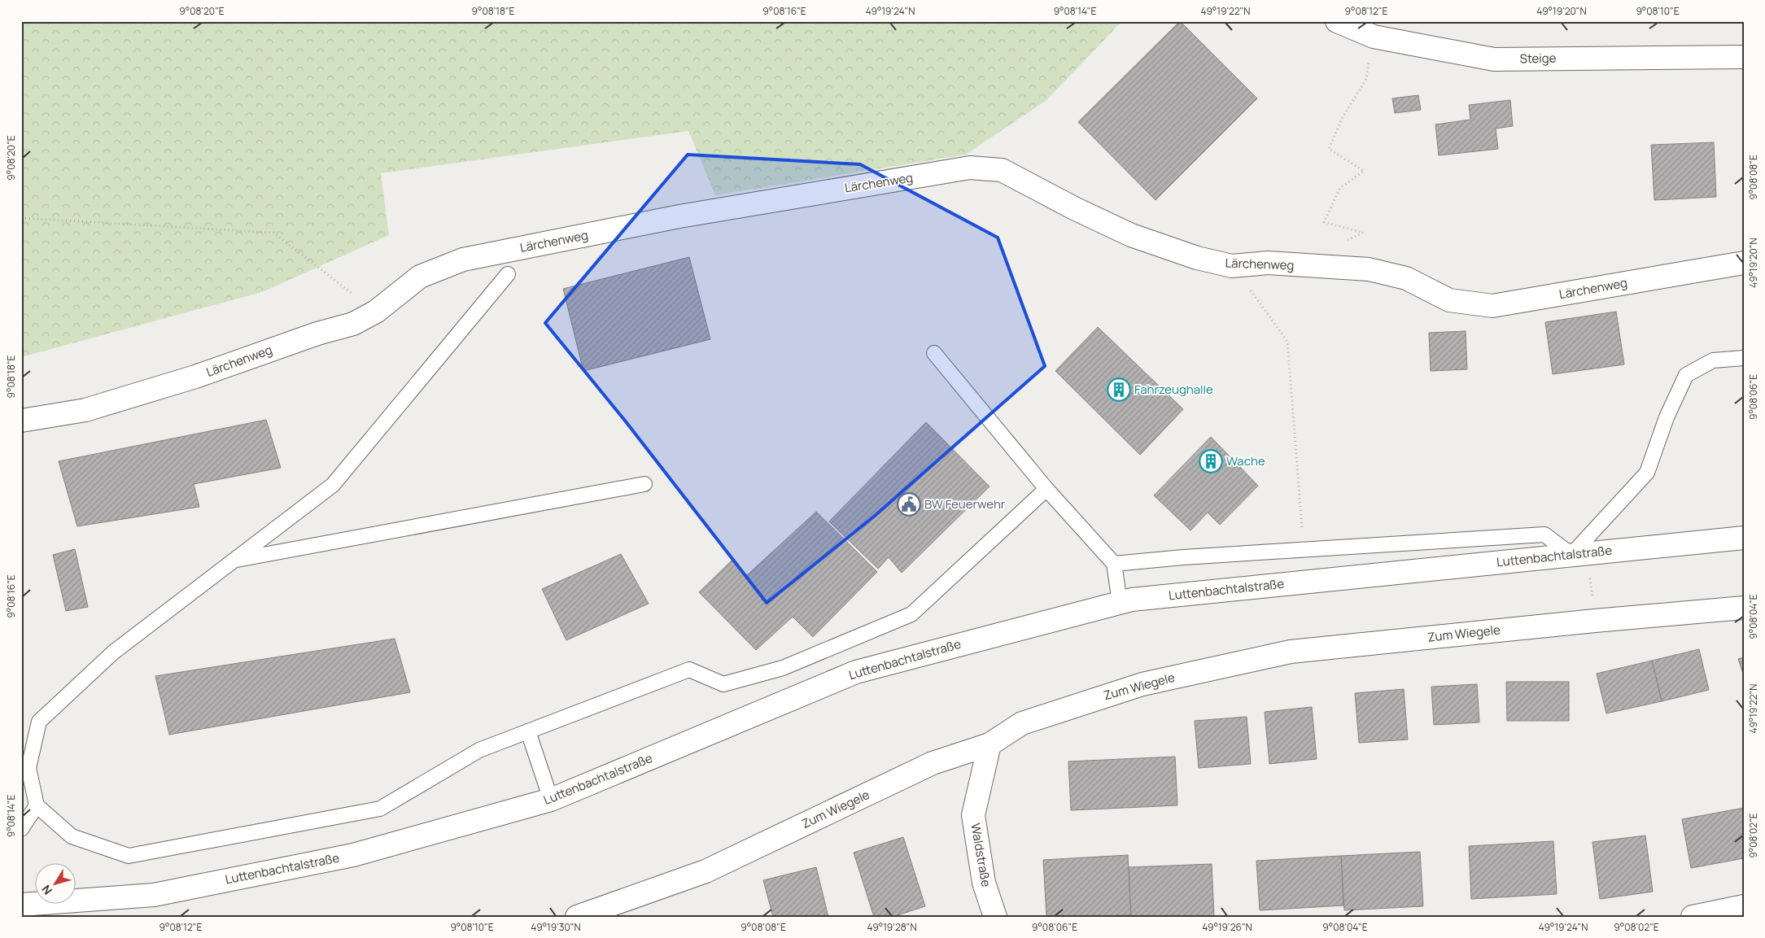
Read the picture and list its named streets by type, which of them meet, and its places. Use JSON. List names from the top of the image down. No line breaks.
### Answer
{"streets":{"street":["Steige","Lärchenweg","Luttenbachtalstraße","Zum Wiegele","Waldstraße"]},"crossings":[["Zum Wiegele","Waldstraße"]],"places":{"building":["Fahrzeughalle","Wache"],"public building":["BW Feuerwehr"]},"north":"bottom left","coordinates":["9°08'20\"E","9°08'18\"E","9°08'16\"E","49°19'24\"N","9°08'14\"E","49°19'22\"N","9°08'12\"E","49°19'20\"N","9°08'10\"E","9°08'08\"E","9°08'06\"E","9°08'04\"E","9°08'02\"E","49°19'30\"N","49°19'28\"N","49°19'26\"N"]}
